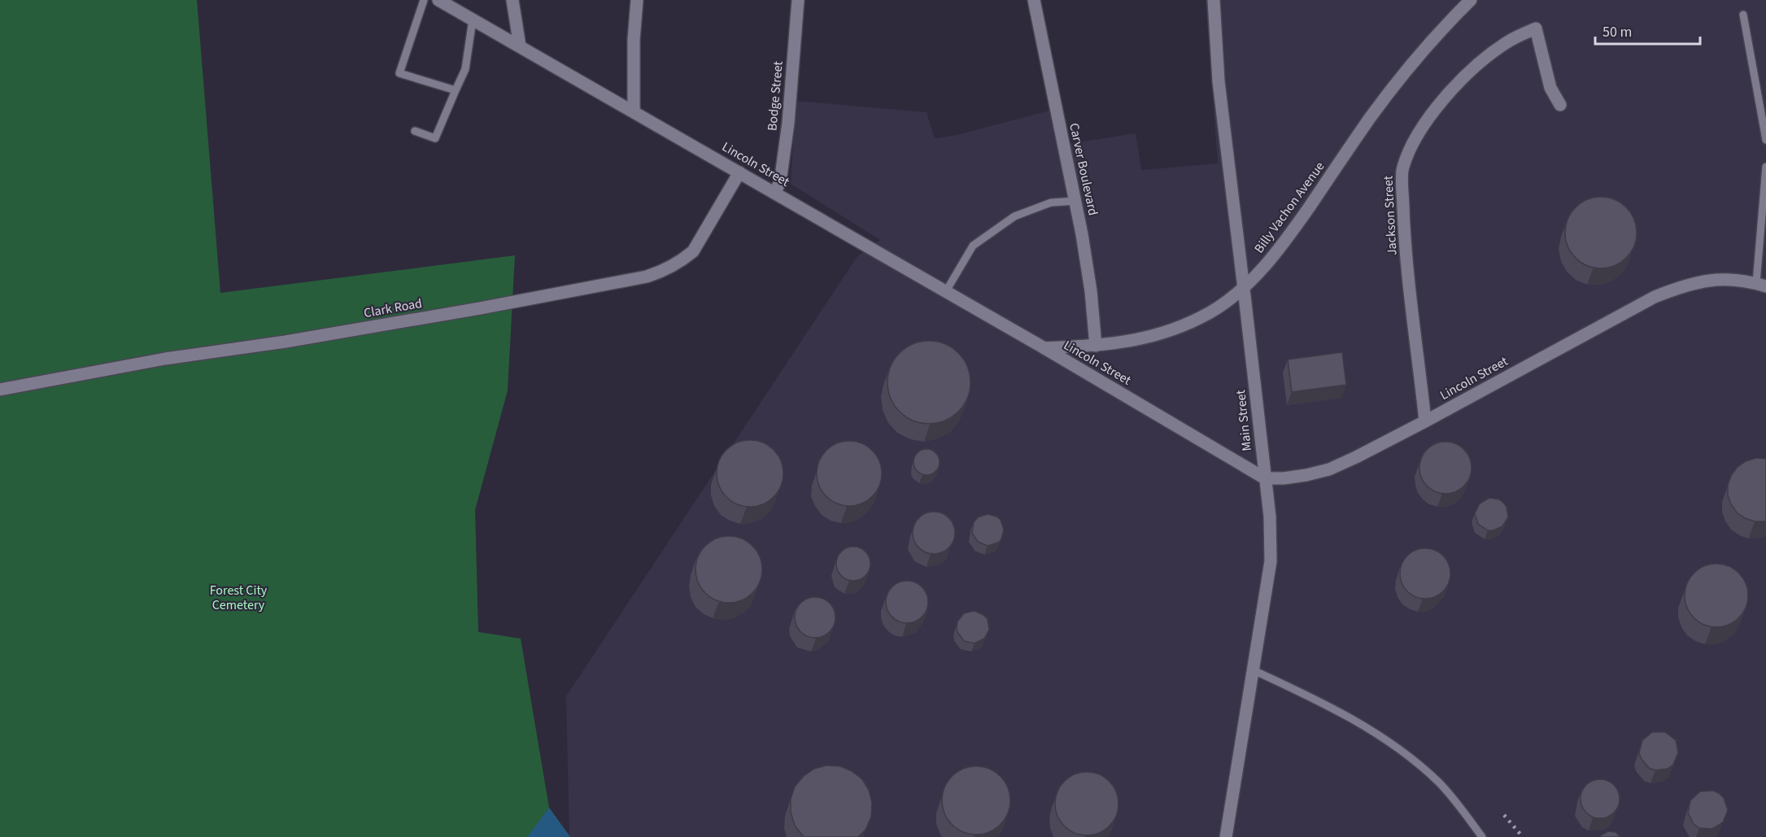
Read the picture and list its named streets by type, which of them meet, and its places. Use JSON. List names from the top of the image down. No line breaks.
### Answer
{"streets":{"street":["Bodge Street","Lincoln Street","Carver Boulevard","Billy Vachon Avenue","Jackson Street","Clark Road","Main Street"]},"crossings":[["Bodge Street","Lincoln Street"],["Lincoln Street","Billy Vachon Avenue"],["Lincoln Street","Jackson Street"],["Lincoln Street","Clark Road"],["Lincoln Street","Main Street"],["Carver Boulevard","Billy Vachon Avenue"],["Billy Vachon Avenue","Main Street"]],"parks":["Forest City Cemetery"],"scale_bar":"50 m"}
